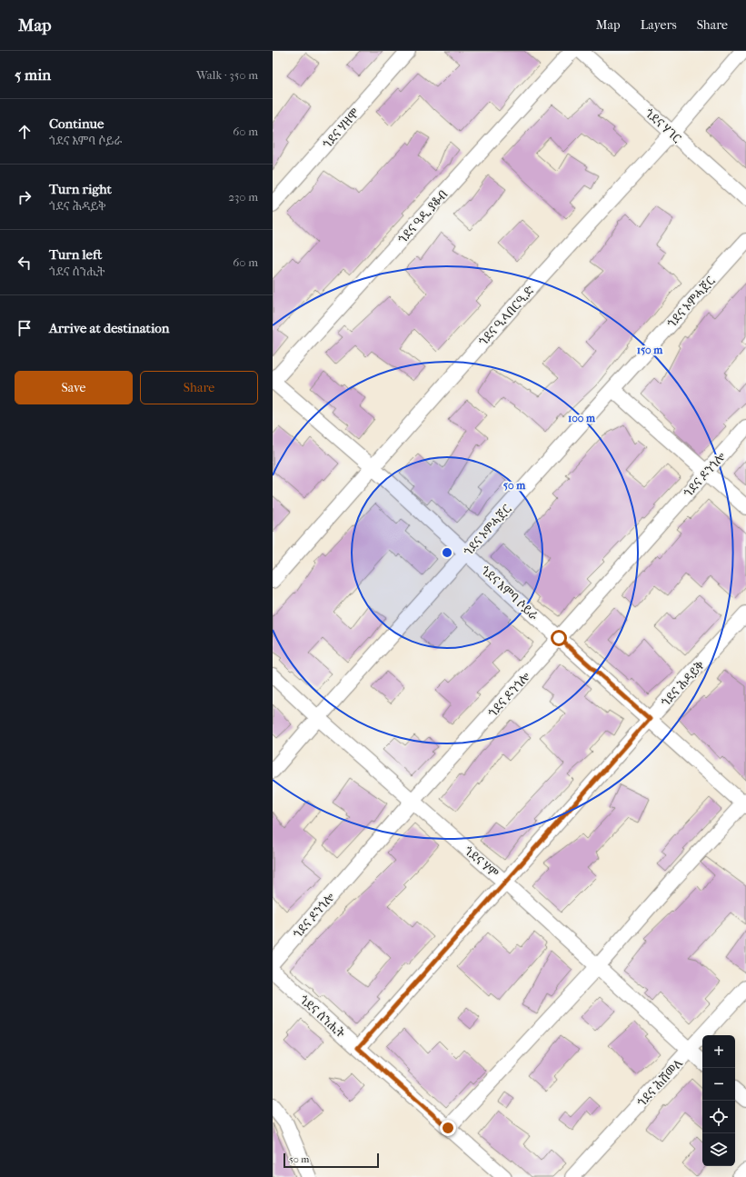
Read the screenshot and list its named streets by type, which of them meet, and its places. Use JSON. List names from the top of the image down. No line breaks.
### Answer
{"streets":{"street":["ጎደና ሃገር","ጎደና ሃዘሞ","ጎደና ዓዲ ያቆብ","ጎደና ኦምሓጀር","ጎደና ዒላበርዒድ","ጎደና ዶንጎሎ","ጎደና እምባ ሶይራ","ጎደና ሕዳይቅ","ጎደና ሃም","ጎደና ሰንሒት","ጎደና ሕሽመለ"]},"crossings":[["ጎደና ሃገር","ጎደና ዒላበርዒድ"],["ጎደና ዓዲ ያቆብ","ጎደና እምባ ሶይራ"],["ጎደና ኦምሓጀር","ጎደና እምባ ሶይራ"],["ጎደና ኦምሓጀር","ጎደና ሃም"],["ጎደና ዒላበርዒድ","ጎደና እምባ ሶይራ"],["ጎደና ዶንጎሎ","ጎደና እምባ ሶይራ"],["ጎደና ዶንጎሎ","ጎደና ሃም"],["ጎደና እምባ ሶይራ","ጎደና ሕዳይቅ"],["ጎደና ሕዳይቅ","ጎደና ሃም"],["ጎደና ሕዳይቅ","ጎደና ሰንሒት"],["ጎደና ሃም","ጎደና ሕሽመለ"]],"scale_bar":"50 m","page":{"header":"Map","nav":["Map","Layers","Share"],"heading":["5 min","Walk · 350 m"],"list":[["Continue","ጎደና እምባ ሶይራ","60 m"],["Turn right","ጎደና ሕዳይቅ","230 m"],["Turn left","ጎደና ሰንሒት","60 m"],"Arrive at destination"],"buttons":["Save","Share"],"map_buttons":["+","−"],"scale":"50 m"},"rings":["150 m","100 m","50 m"]}
